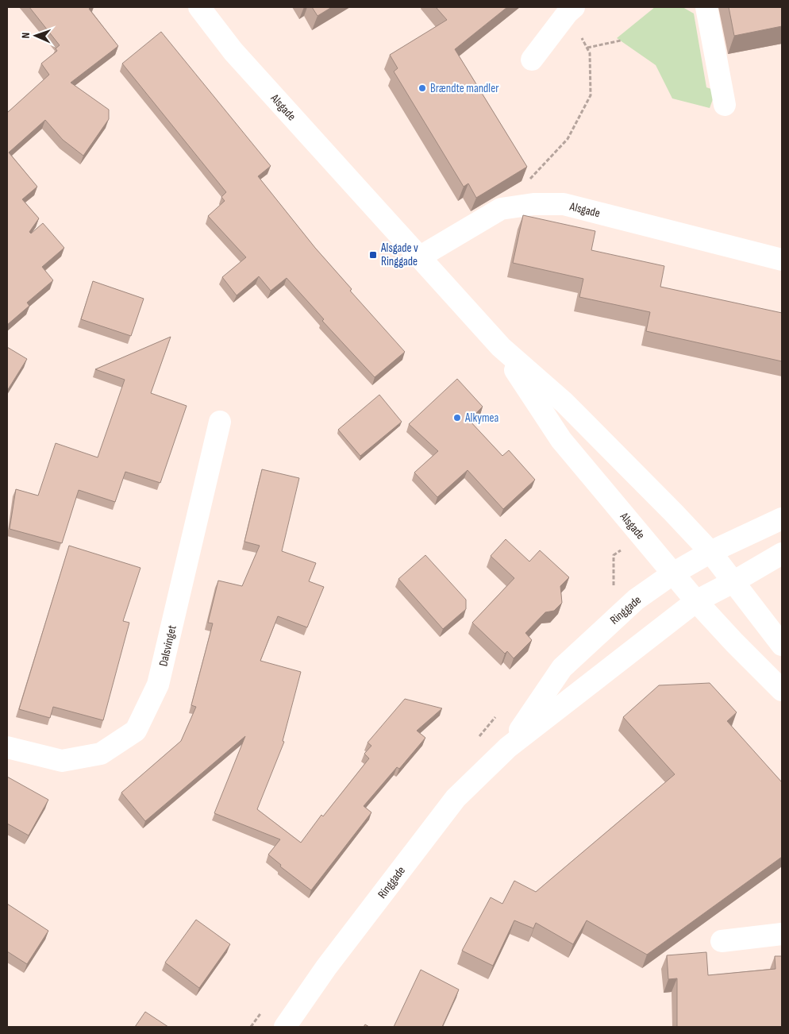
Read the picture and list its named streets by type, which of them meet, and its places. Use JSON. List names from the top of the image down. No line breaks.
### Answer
{"streets":{"street":["Alsgade","Ringgade","Dalsvinget"]},"crossings":[["Alsgade","Ringgade"]],"places":{"other":["Brændte mandler","Alkymea"],"transit":["Alsgade v Ringgade"]},"north":"left"}
